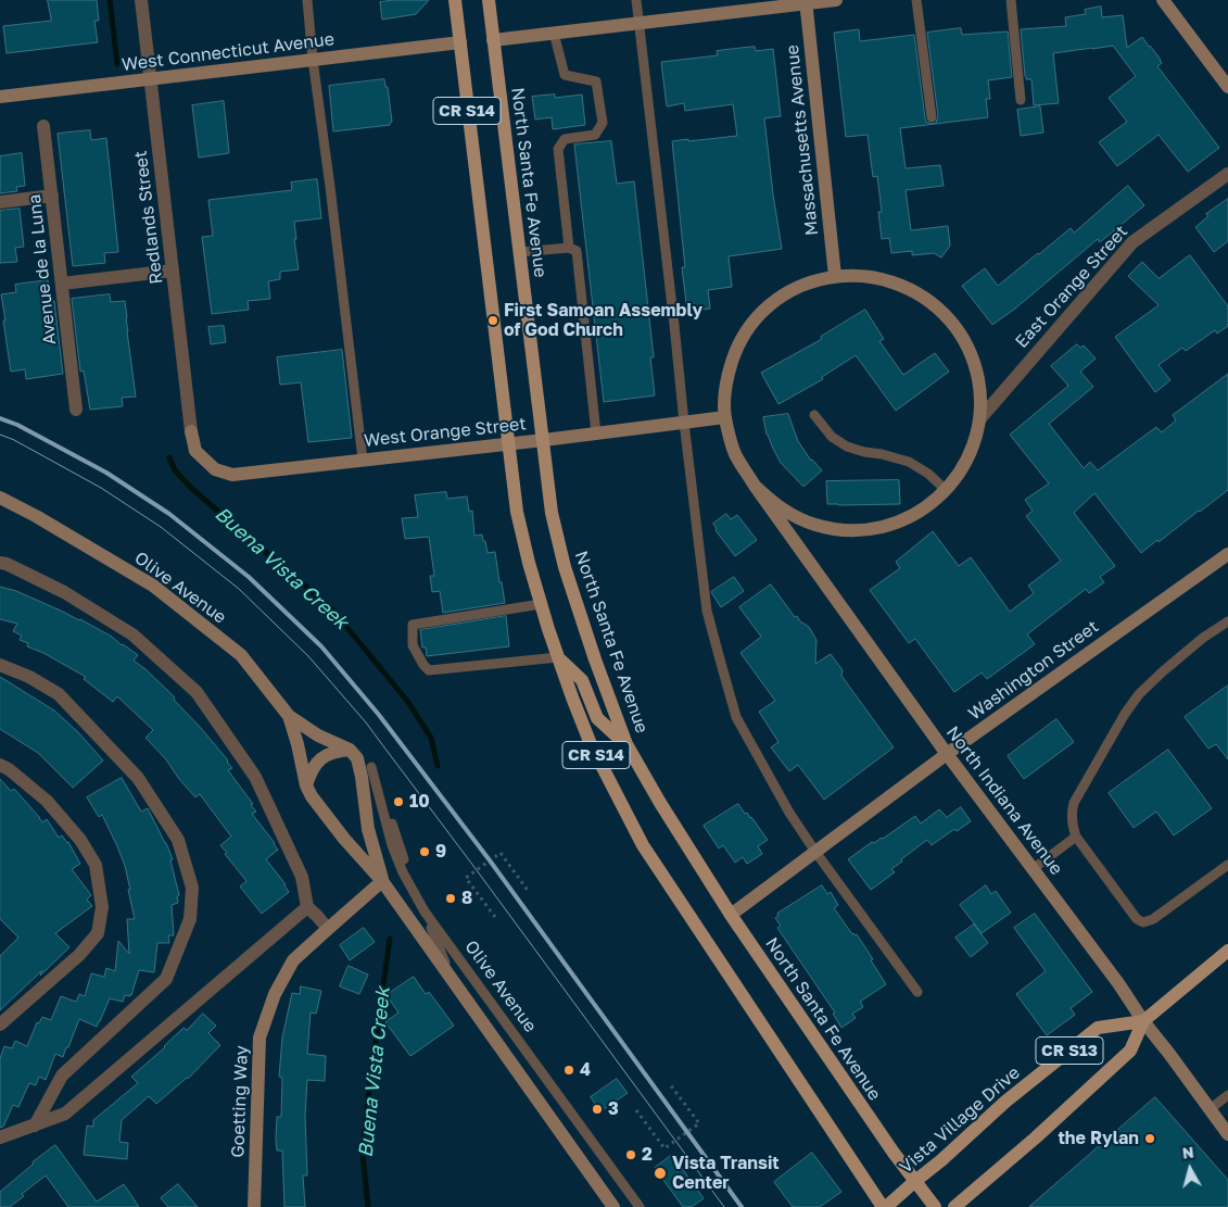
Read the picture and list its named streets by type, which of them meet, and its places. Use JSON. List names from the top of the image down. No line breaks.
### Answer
{"streets":{"main road":["CR S14","North Santa Fe Avenue","CR S13","Vista Village Drive"],"street":["West Connecticut Avenue","Massachusetts Avenue","Redlands Street","Avenue de la Luna","East Orange Street","West Orange Street","Olive Avenue","Washington Street","North Indiana Avenue","Goetting Way"]},"crossings":[["West Connecticut Avenue","CR S14"],["West Connecticut Avenue","Redlands Street"],["CR S14","West Orange Street"],["CR S14","Vista Village Drive"],["North Santa Fe Avenue","West Orange Street"],["North Santa Fe Avenue","Washington Street"],["North Santa Fe Avenue","Vista Village Drive"],["Redlands Street","West Orange Street"],["Olive Avenue","Goetting Way"],["Washington Street","North Indiana Avenue"],["North Indiana Avenue","CR S13"],["North Indiana Avenue","Vista Village Drive"],["CR S13","Vista Village Drive"]],"water":["Buena Vista Creek"],"places":["First Samoan Assembly of God Church","10","9","8","4","3","the Rylan","2","Vista Transit Center"],"north":"top"}
